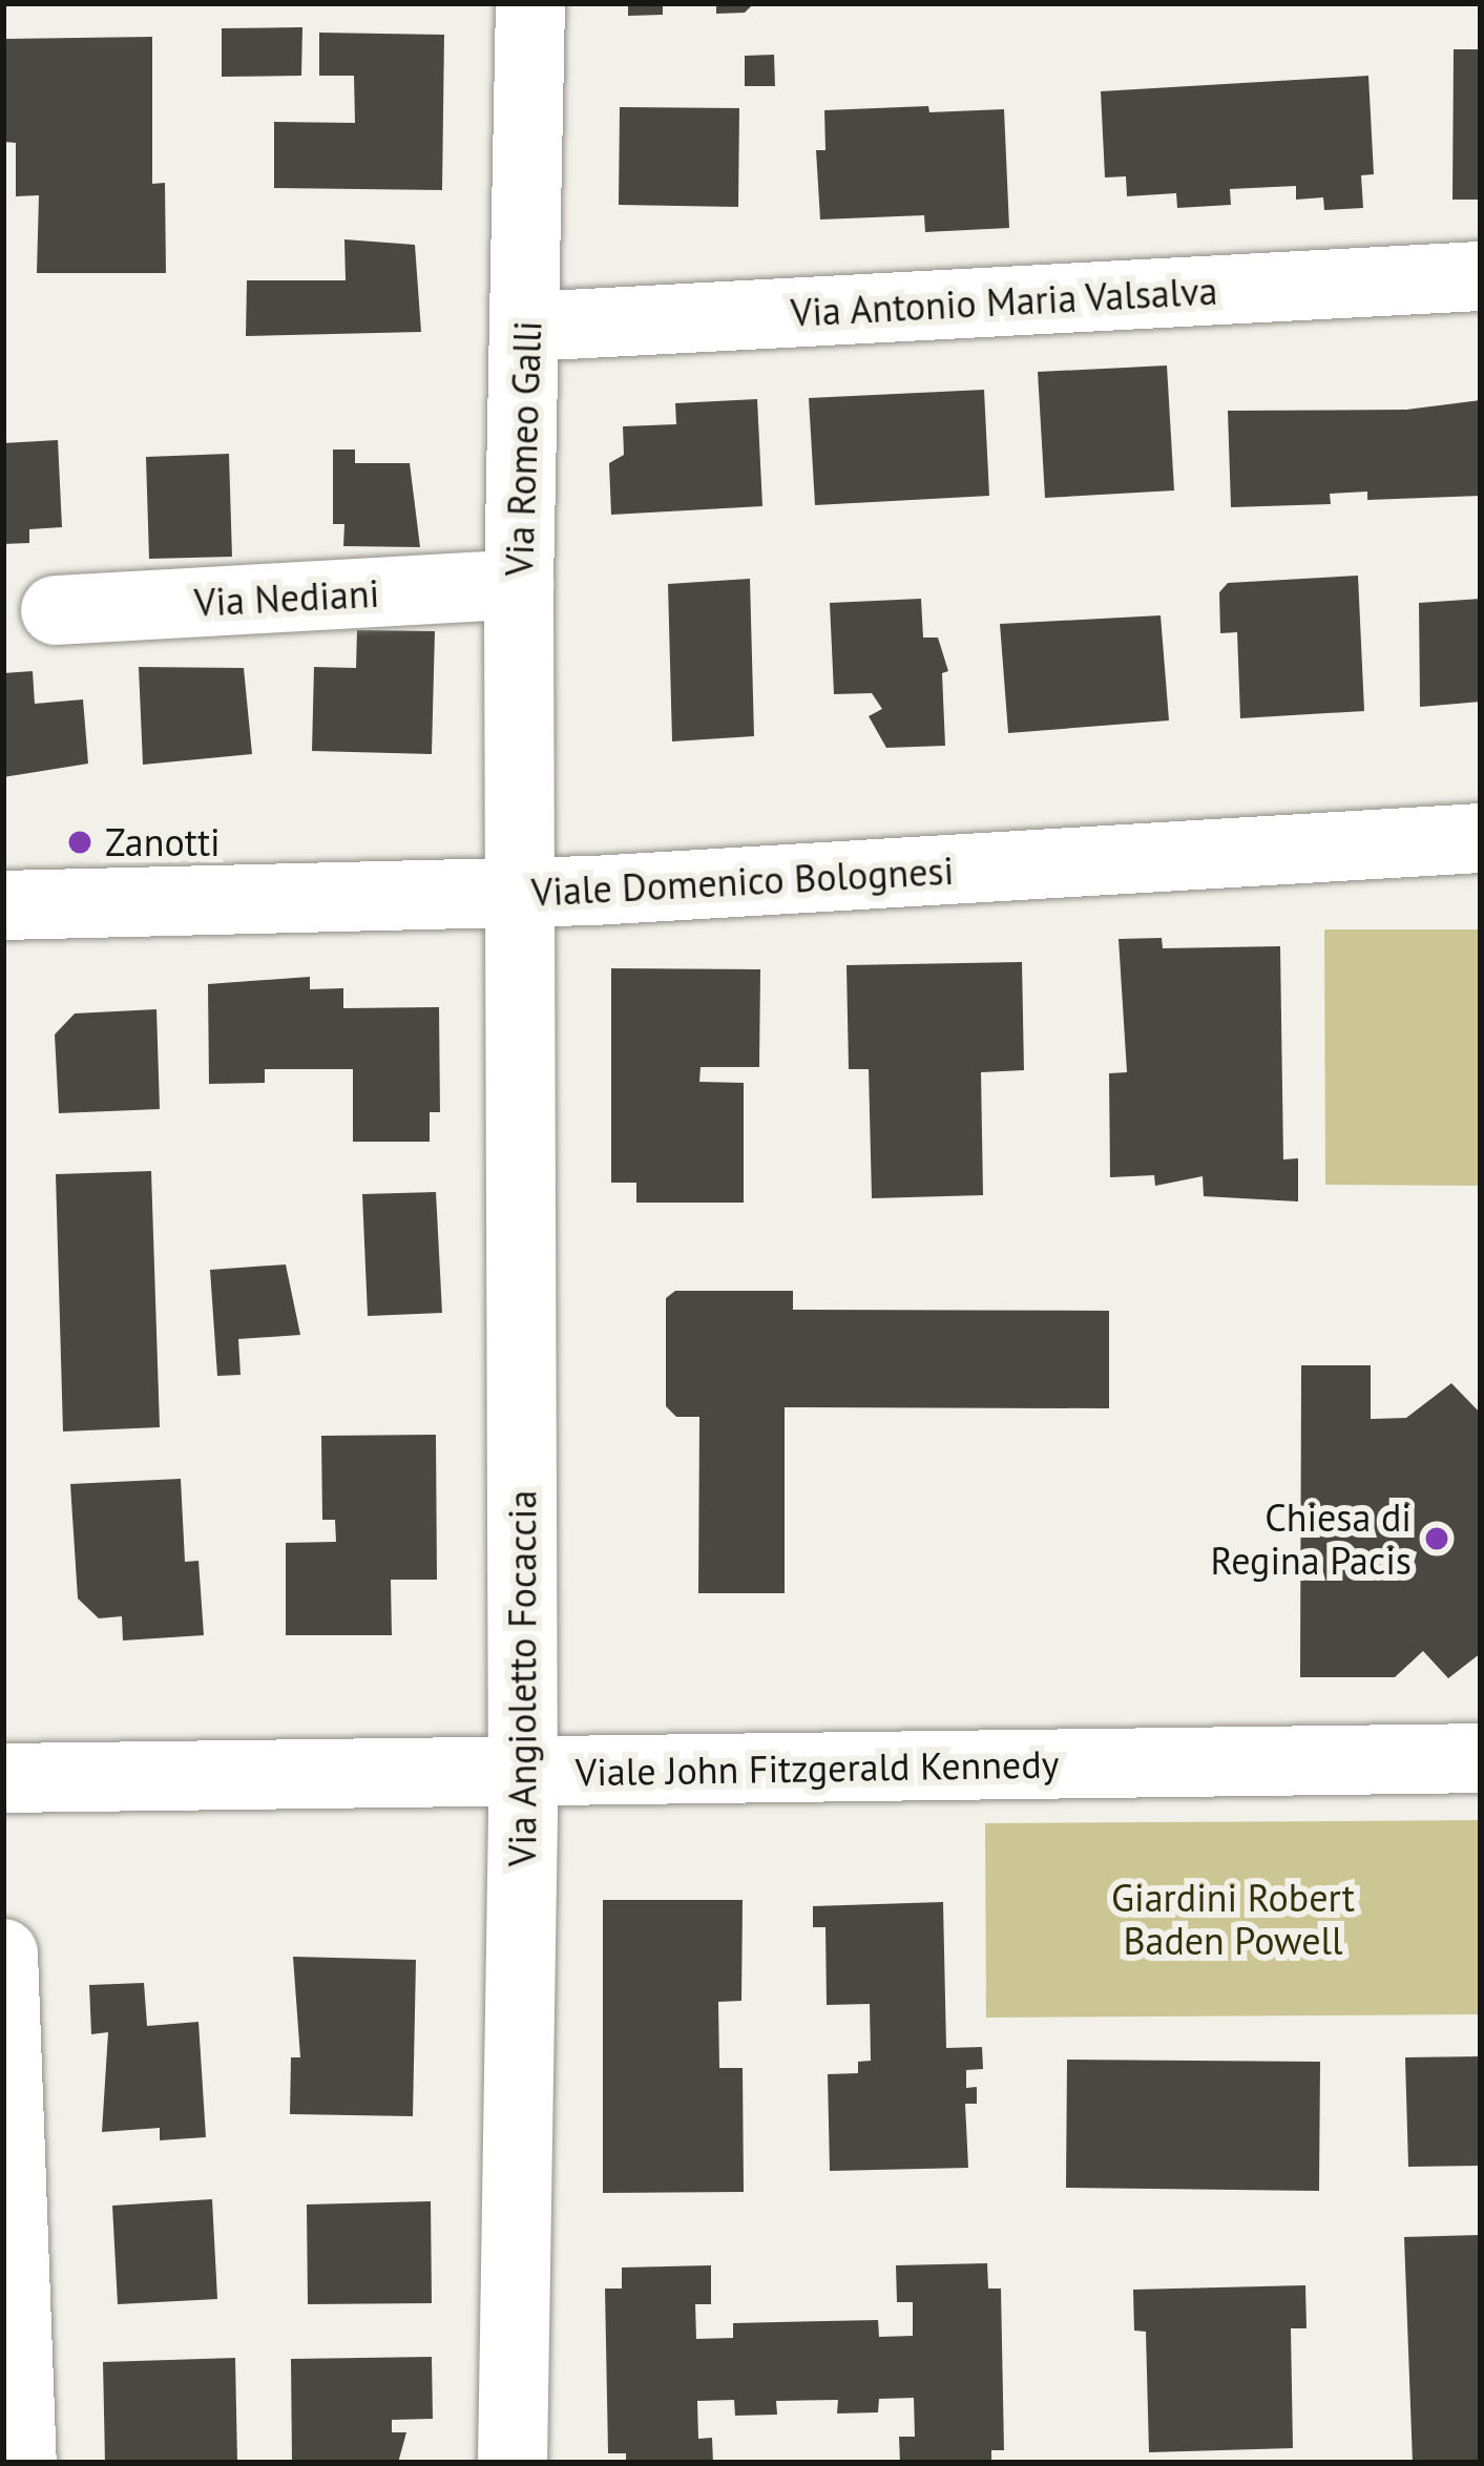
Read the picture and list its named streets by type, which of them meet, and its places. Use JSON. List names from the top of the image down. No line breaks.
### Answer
{"streets":{"street":["Via Antonio Maria Valsalva","Via Romeo Galli","Via Nediani","Viale Domenico Bolognesi","Via Angioletto Focaccia","Viale John Fitzgerald Kennedy"]},"crossings":[["Via Antonio Maria Valsalva","Via Romeo Galli"],["Via Romeo Galli","Via Nediani"],["Via Romeo Galli","Viale Domenico Bolognesi"],["Via Romeo Galli","Via Angioletto Focaccia"],["Viale Domenico Bolognesi","Via Angioletto Focaccia"],["Via Angioletto Focaccia","Viale John Fitzgerald Kennedy"]],"parks":["Giardini Robert Baden Powell"],"places":["Zanotti","Chiesa di Regina Pacis"]}
